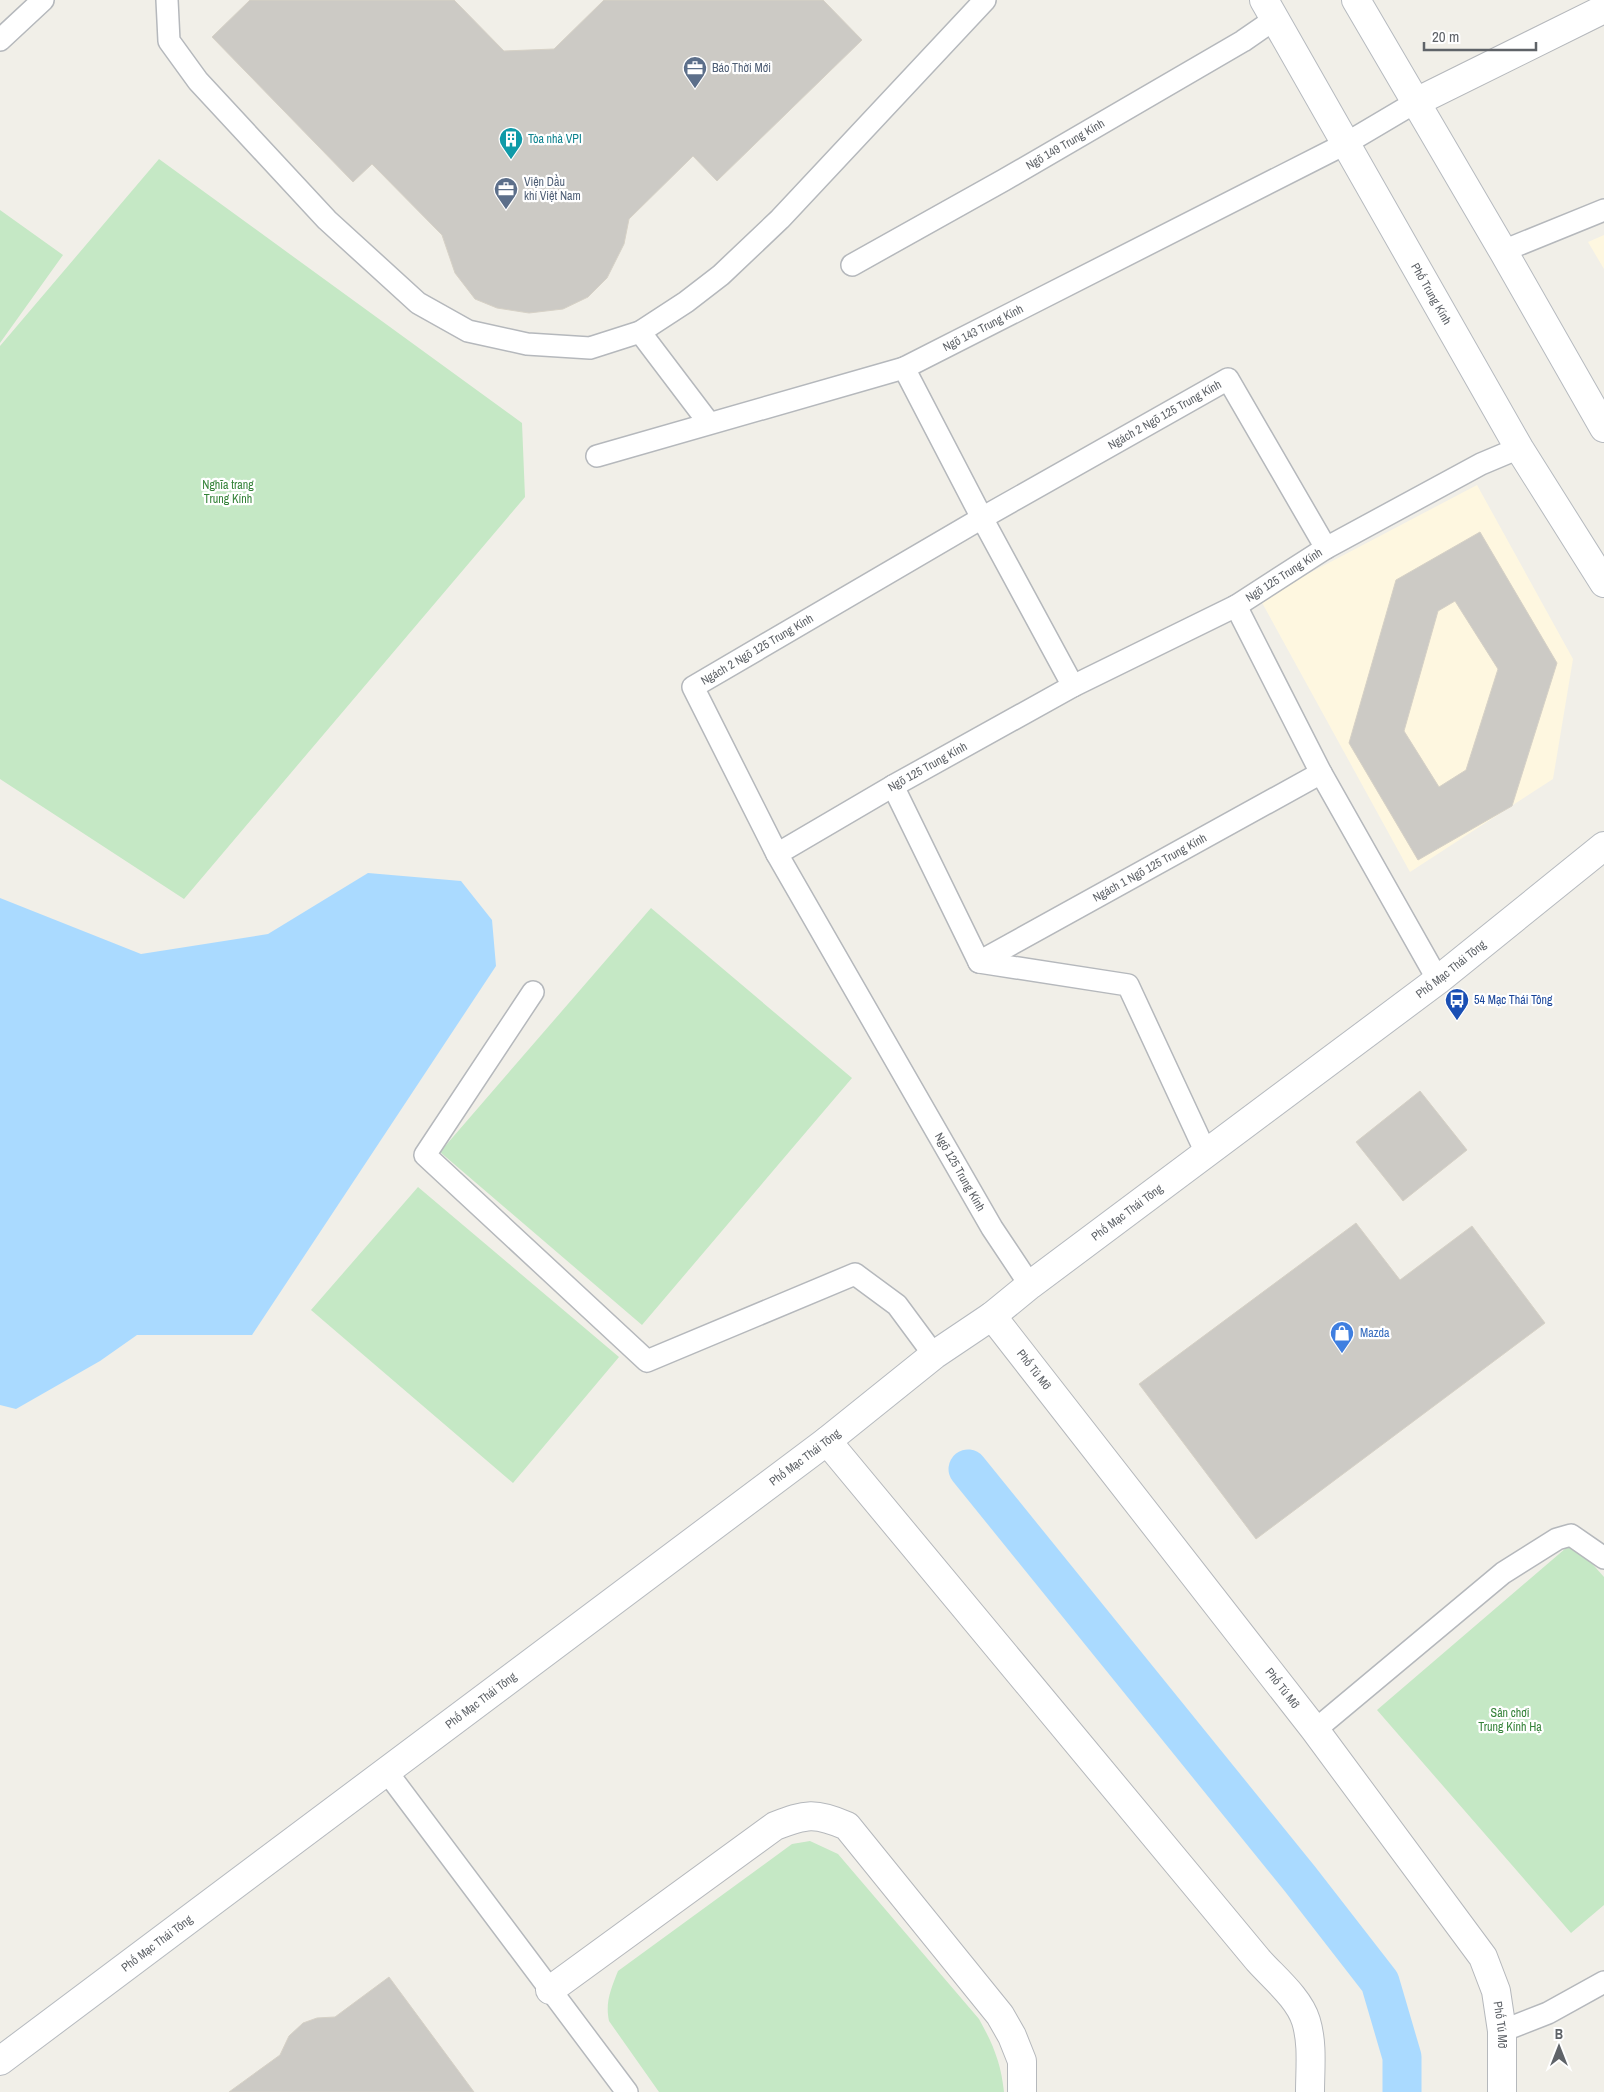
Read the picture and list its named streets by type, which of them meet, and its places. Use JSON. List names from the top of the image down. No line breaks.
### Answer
{"streets":{"street":["Phố Trung Kính","Phố Mạc Thái Tông","Phố Tú Mỡ"],"lane":["Ngõ 149 Trung Kính","Ngõ 143 Trung Kính","Ngách 2 Ngõ 125 Trung Kính","Ngõ 125 Trung Kính","Ngách 1 Ngõ 125 Trung Kính"]},"crossings":[["Ngõ 149 Trung Kính","Phố Trung Kính"],["Phố Trung Kính","Ngõ 143 Trung Kính"],["Phố Trung Kính","Ngõ 125 Trung Kính"],["Ngách 2 Ngõ 125 Trung Kính","Ngõ 125 Trung Kính"],["Ngõ 125 Trung Kính","Phố Mạc Thái Tông"],["Phố Mạc Thái Tông","Phố Tú Mỡ"]],"parks":["Nghĩa trang Trung Kính","Sân chơi Trung Kính Hạ"],"places":{"office":["Báo Thời Mới","Viện Dầu khí Việt Nam"],"building":["Tòa nhà VPI"],"bus stop":["54 Mạc Thái Tông"],"shop":["Mazda"]},"scale_bar":"20 m","north":"top"}
